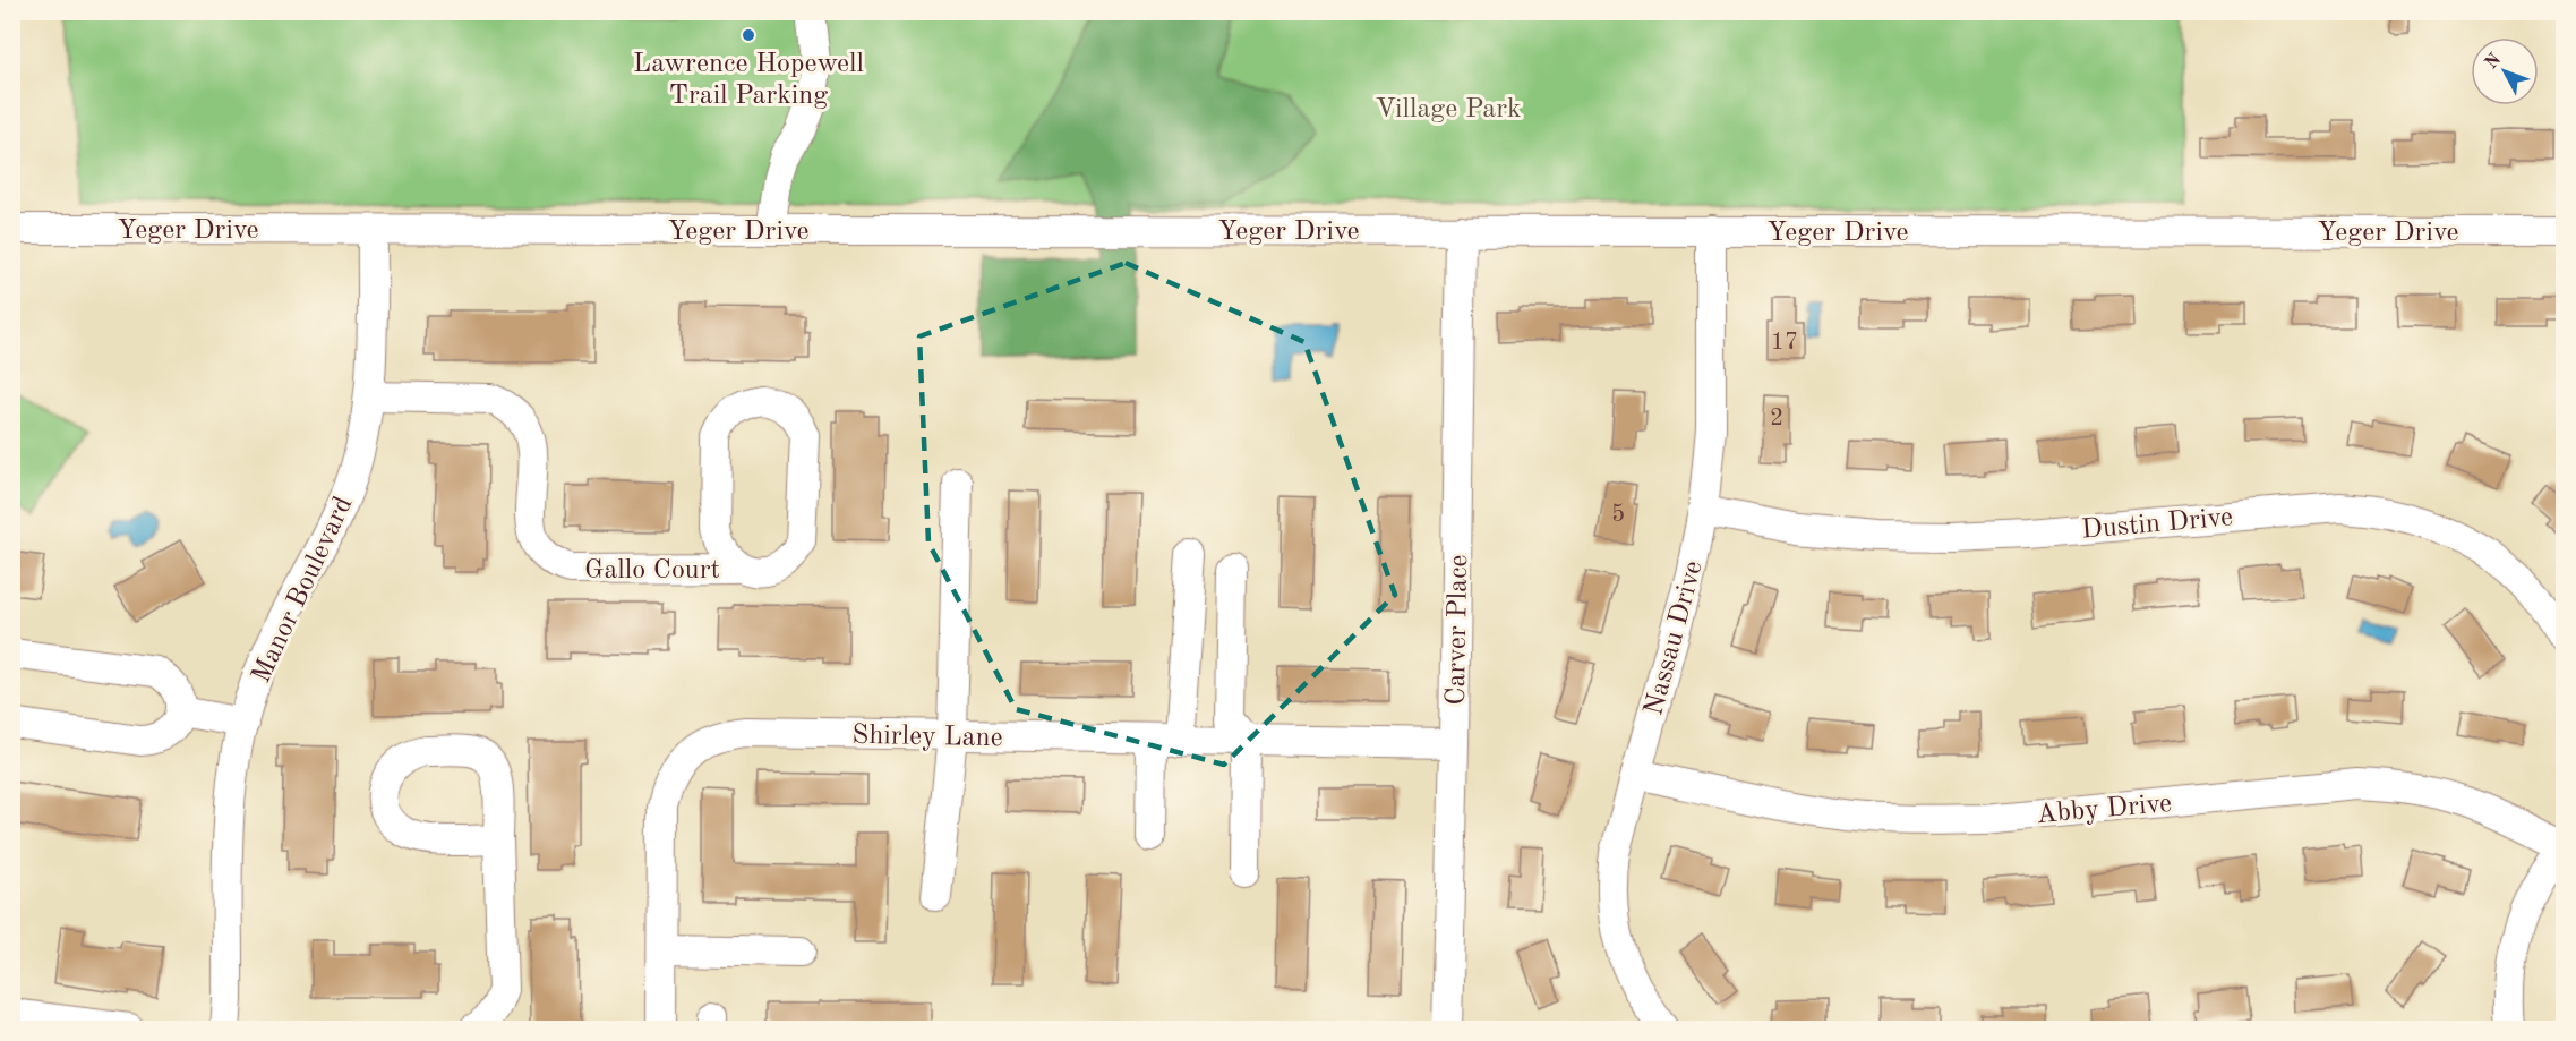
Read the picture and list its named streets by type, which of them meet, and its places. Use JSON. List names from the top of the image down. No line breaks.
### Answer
{"streets":{"street":["Yeger Drive","Dustin Drive","Gallo Court","Manor Boulevard","Carver Place","Nassau Drive","Shirley Lane","Abby Drive"]},"crossings":[["Yeger Drive","Manor Boulevard"],["Yeger Drive","Carver Place"],["Yeger Drive","Nassau Drive"],["Dustin Drive","Nassau Drive"],["Gallo Court","Manor Boulevard"],["Carver Place","Shirley Lane"],["Nassau Drive","Abby Drive"]],"parks":["Village Park"],"places":["Lawrence Hopewell Trail Parking"],"house_numbers":["17","2","5"],"north":"top left"}
